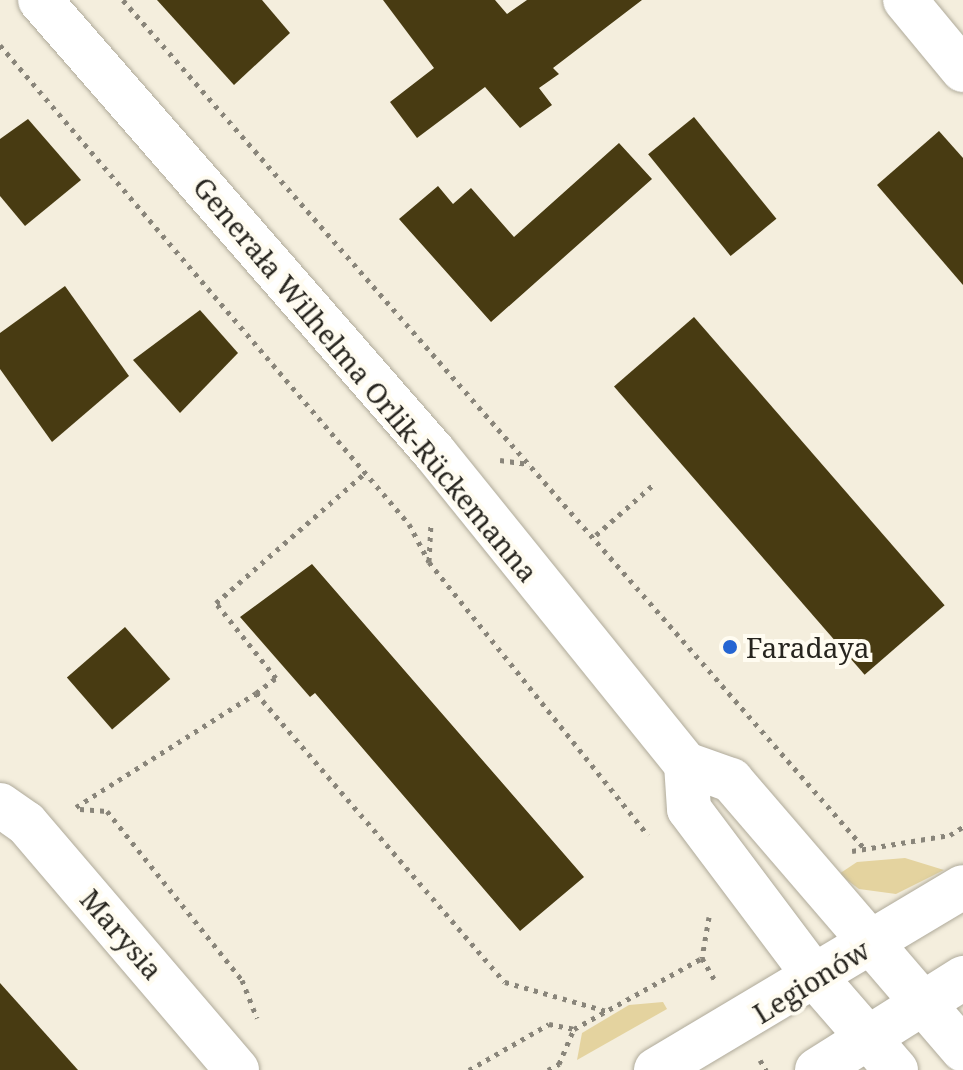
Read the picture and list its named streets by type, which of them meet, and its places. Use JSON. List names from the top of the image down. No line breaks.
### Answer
{"streets":{"street":["Generała Wilhelma Orlik-Rückemanna","Marysia","Legionów"]},"places":["Faradaya"]}
